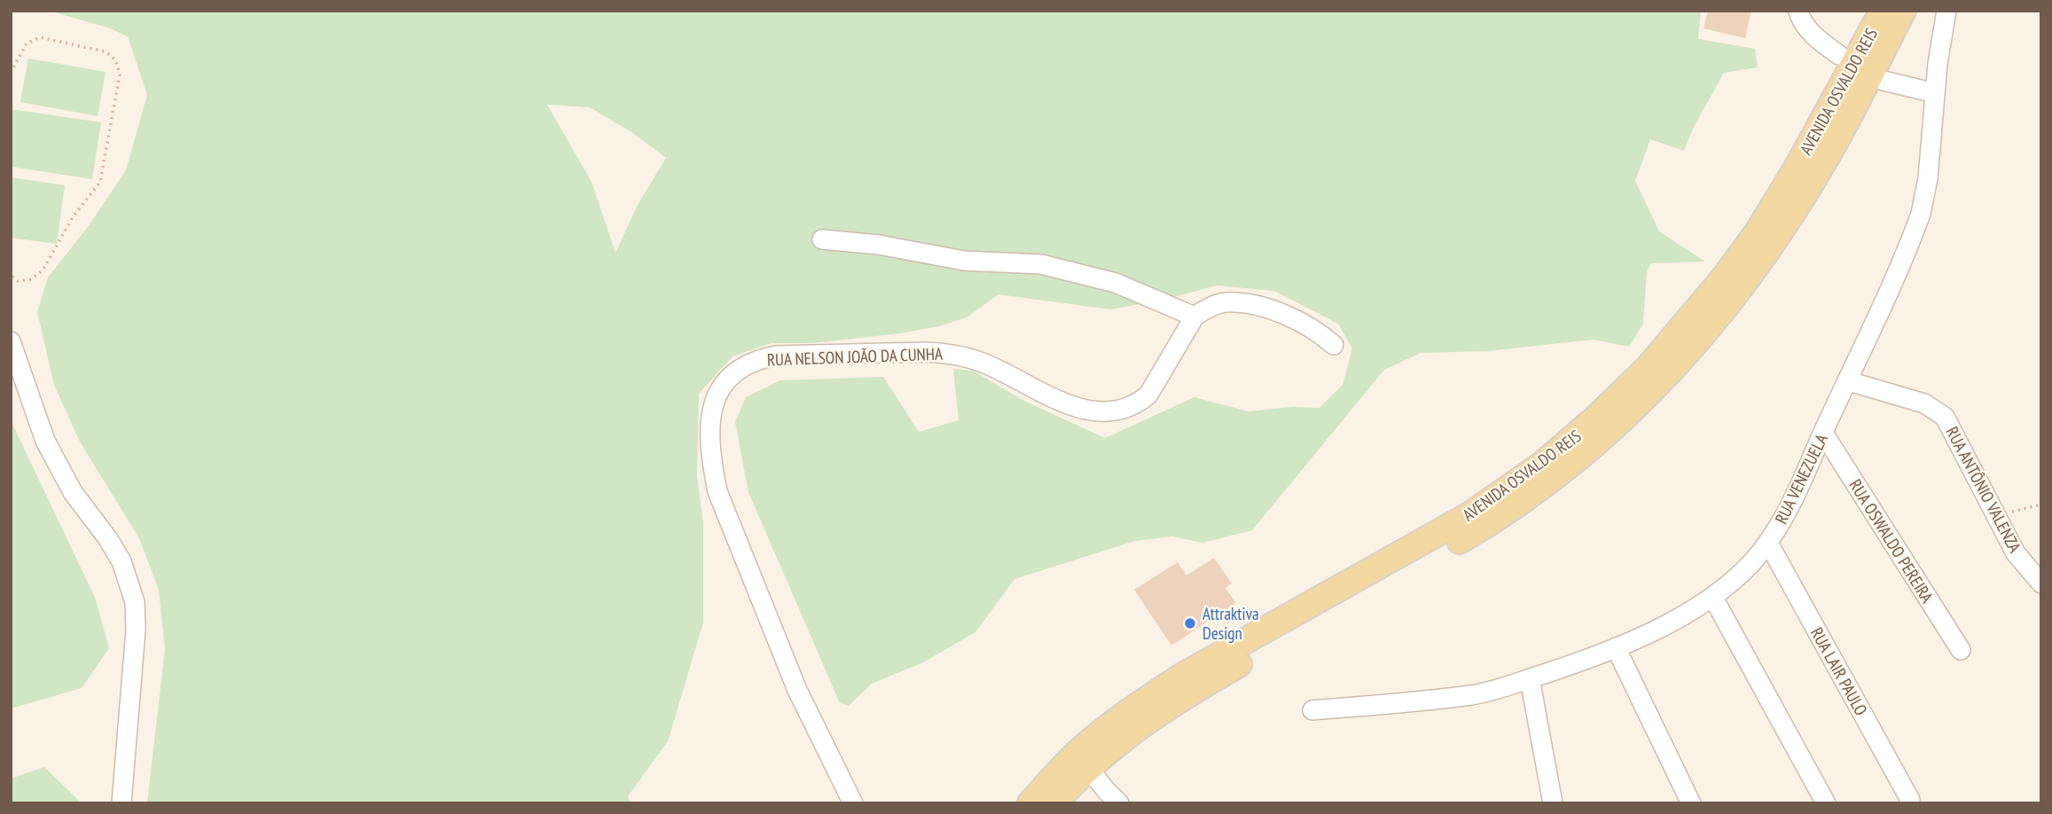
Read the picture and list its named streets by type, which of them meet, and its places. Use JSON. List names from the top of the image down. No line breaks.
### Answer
{"streets":{"main road":["AVENIDA OSVALDO REIS"],"street":["RUA NELSON JOÃO DA CUNHA","RUA VENEZUELA","RUA ANTÔNIO VALENZA","RUA OSWALDO PEREIRA","RUA LAIR PAULO"]},"crossings":[["RUA VENEZUELA","RUA ANTÔNIO VALENZA"],["RUA VENEZUELA","RUA OSWALDO PEREIRA"],["RUA VENEZUELA","RUA LAIR PAULO"]],"places":["Attraktiva Design"]}
